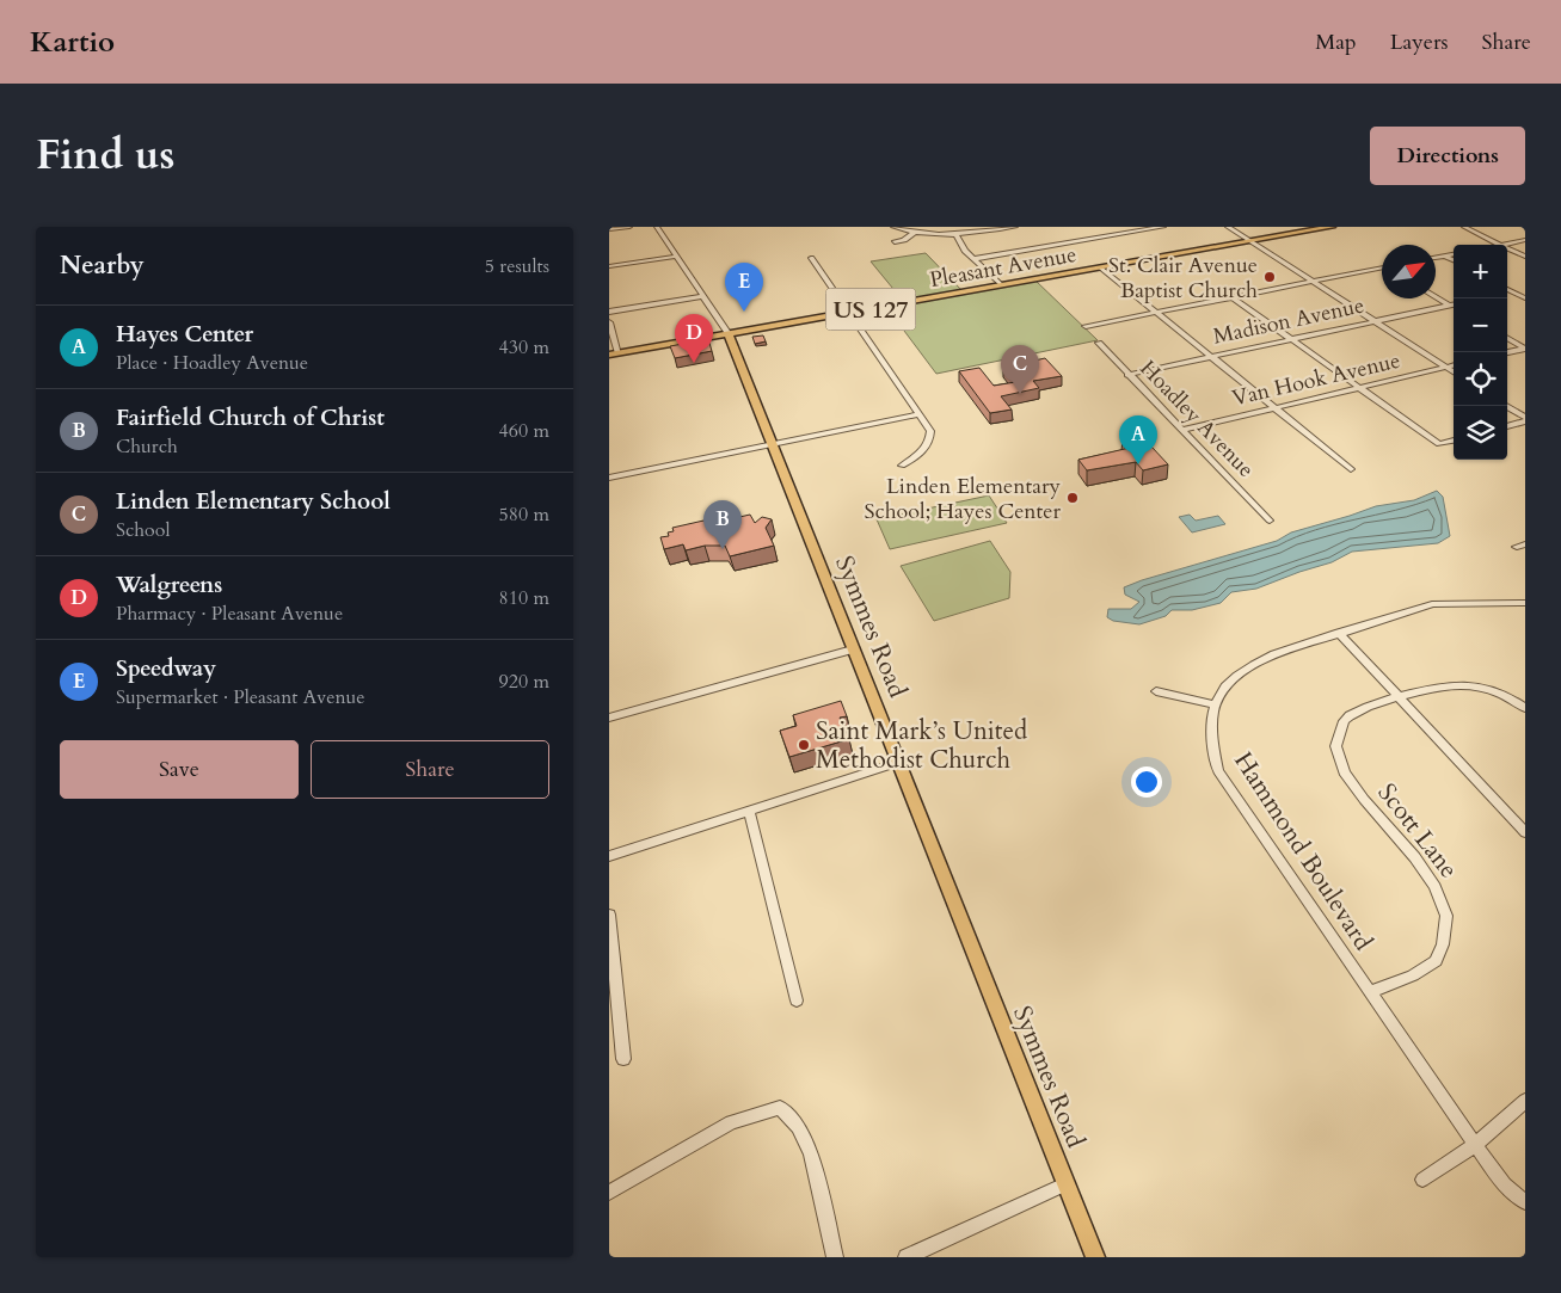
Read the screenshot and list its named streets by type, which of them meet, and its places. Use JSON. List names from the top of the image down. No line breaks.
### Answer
{"streets":{"main road":["Pleasant Avenue","US 127","Symmes Road"],"street":["Madison Avenue","Van Hook Avenue","Hoadley Avenue","Scott Lane","Hammond Boulevard"]},"crossings":[["Pleasant Avenue","Symmes Road"],["Madison Avenue","Hoadley Avenue"],["Van Hook Avenue","Hoadley Avenue"],["Scott Lane","Hammond Boulevard"]],"places":["St. Clair Avenue Baptist Church","Linden Elementary School; Hayes Center","Saint Mark’s United Methodist Church"],"north":"top right","page":{"header":"Kartio","nav":["Map","Layers","Share"],"title":"Find us","buttons":["Directions",["Save","Share"]],"heading":["Nearby","5 results"],"map_buttons":["+","−"],"pins":["E","D","C","A","B"],"list":[{"mark":"A","name":"Hayes Center","note":"Place · Hoadley Avenue","value":"430 m"},{"mark":"B","name":"Fairfield Church of Christ","note":"Church","value":"460 m"},{"mark":"C","name":"Linden Elementary School","note":"School","value":"580 m"},{"mark":"D","name":"Walgreens","note":"Pharmacy · Pleasant Avenue","value":"810 m"},{"mark":"E","name":"Speedway","note":"Supermarket · Pleasant Avenue","value":"920 m"}]}}
